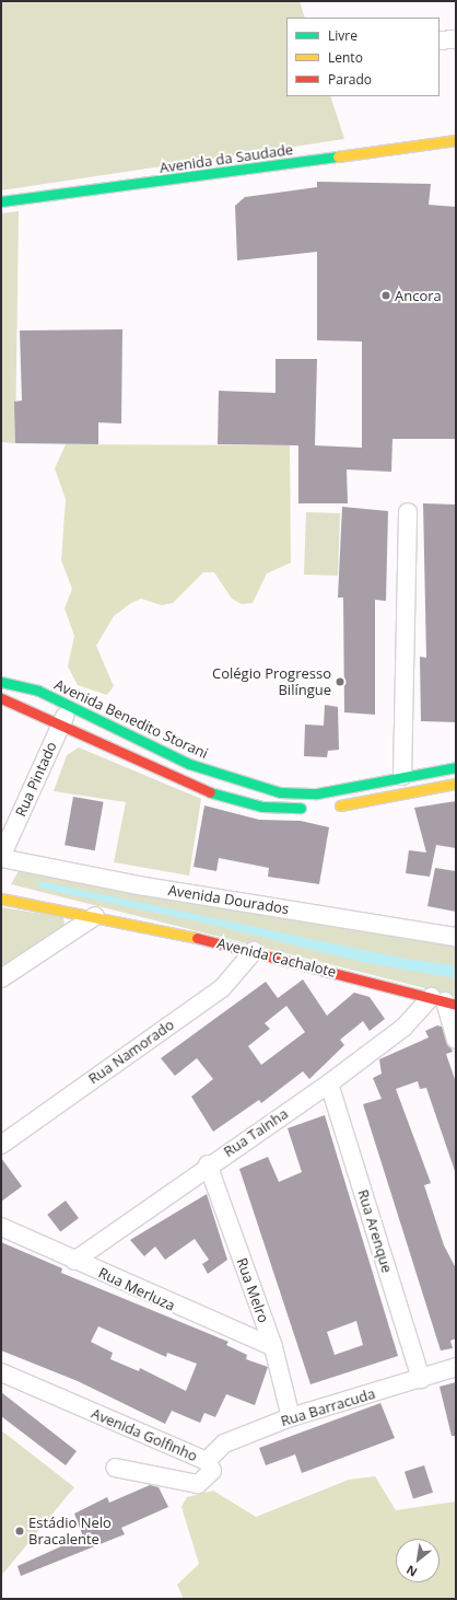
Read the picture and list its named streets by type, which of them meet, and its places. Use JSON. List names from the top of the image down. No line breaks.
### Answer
{"streets":{"main road":["Avenida da Saudade","Avenida Benedito Storani","Avenida Cachalote"],"street":["Rua Pintado","Avenida Dourados","Rua Namorado","Rua Tainha","Rua Arenque","Rua Merluza","Rua Melro","Rua Barracuda","Avenida Golfinho"]},"crossings":[["Avenida Benedito Storani","Rua Pintado"],["Rua Pintado","Avenida Dourados"],["Avenida Cachalote","Rua Namorado"],["Avenida Cachalote","Rua Tainha"],["Rua Tainha","Rua Arenque"],["Rua Tainha","Rua Merluza"],["Rua Tainha","Rua Melro"],["Rua Arenque","Rua Barracuda"],["Rua Merluza","Rua Melro"],["Rua Melro","Rua Barracuda"],["Rua Barracuda","Avenida Golfinho"]],"places":["Ancora","Colégio Progresso Bilíngue","Estádio Nelo Bracalente"],"legend":["Livre","Lento","Parado"],"north":"bottom left"}
